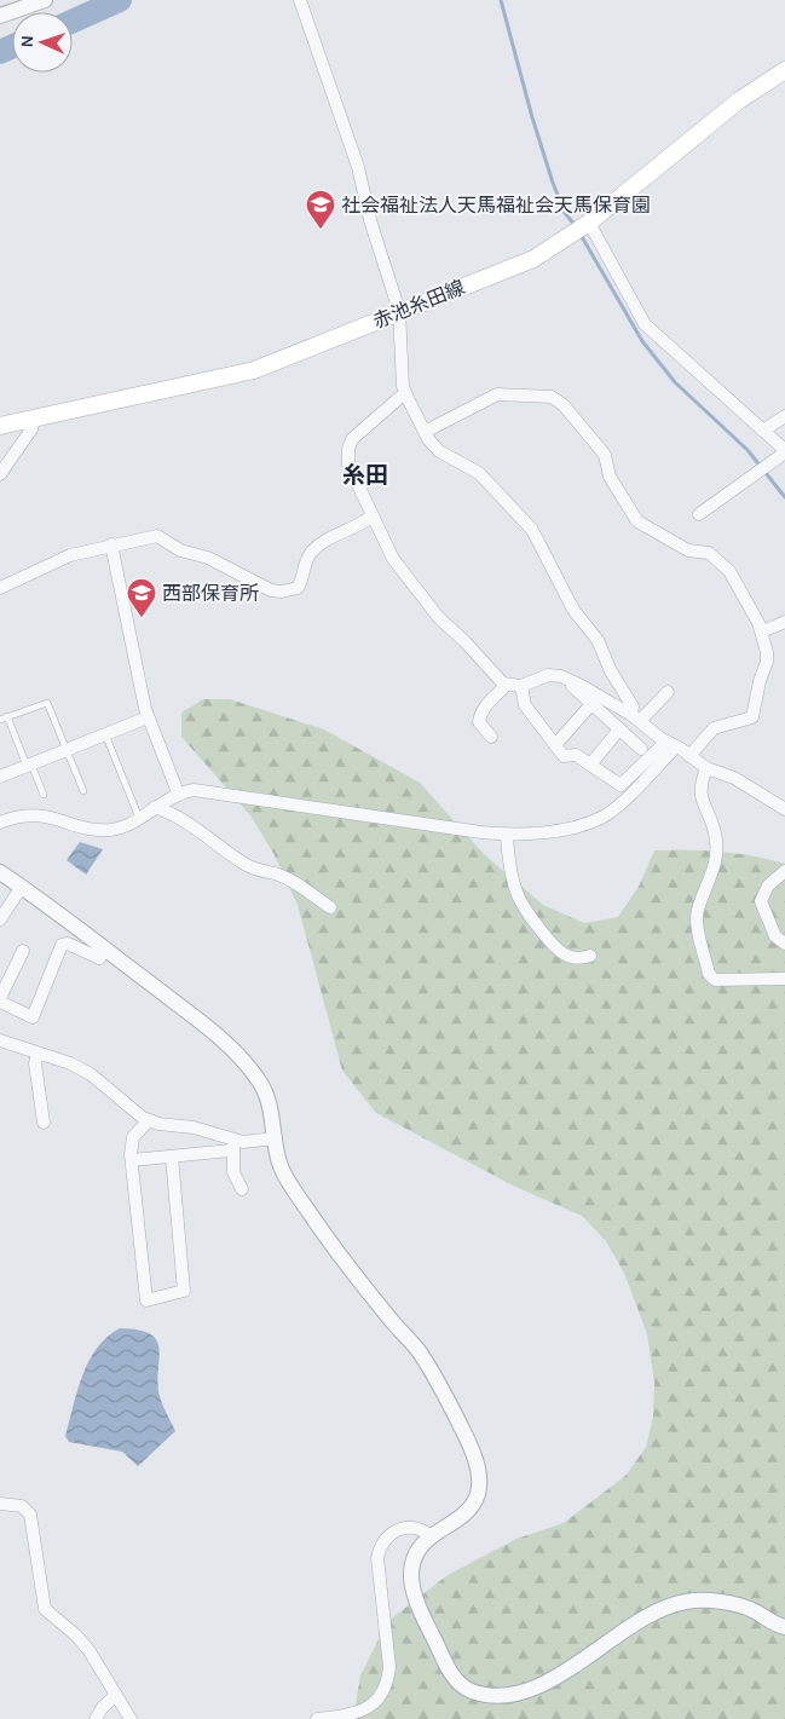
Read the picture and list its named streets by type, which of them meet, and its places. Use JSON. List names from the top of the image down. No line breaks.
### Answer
{"streets":{"main road":["赤池糸田線"]},"districts":["糸田"],"places":{"school or university":["社会福祉法人天馬福祉会天馬保育園","西部保育所"]},"north":"left"}
